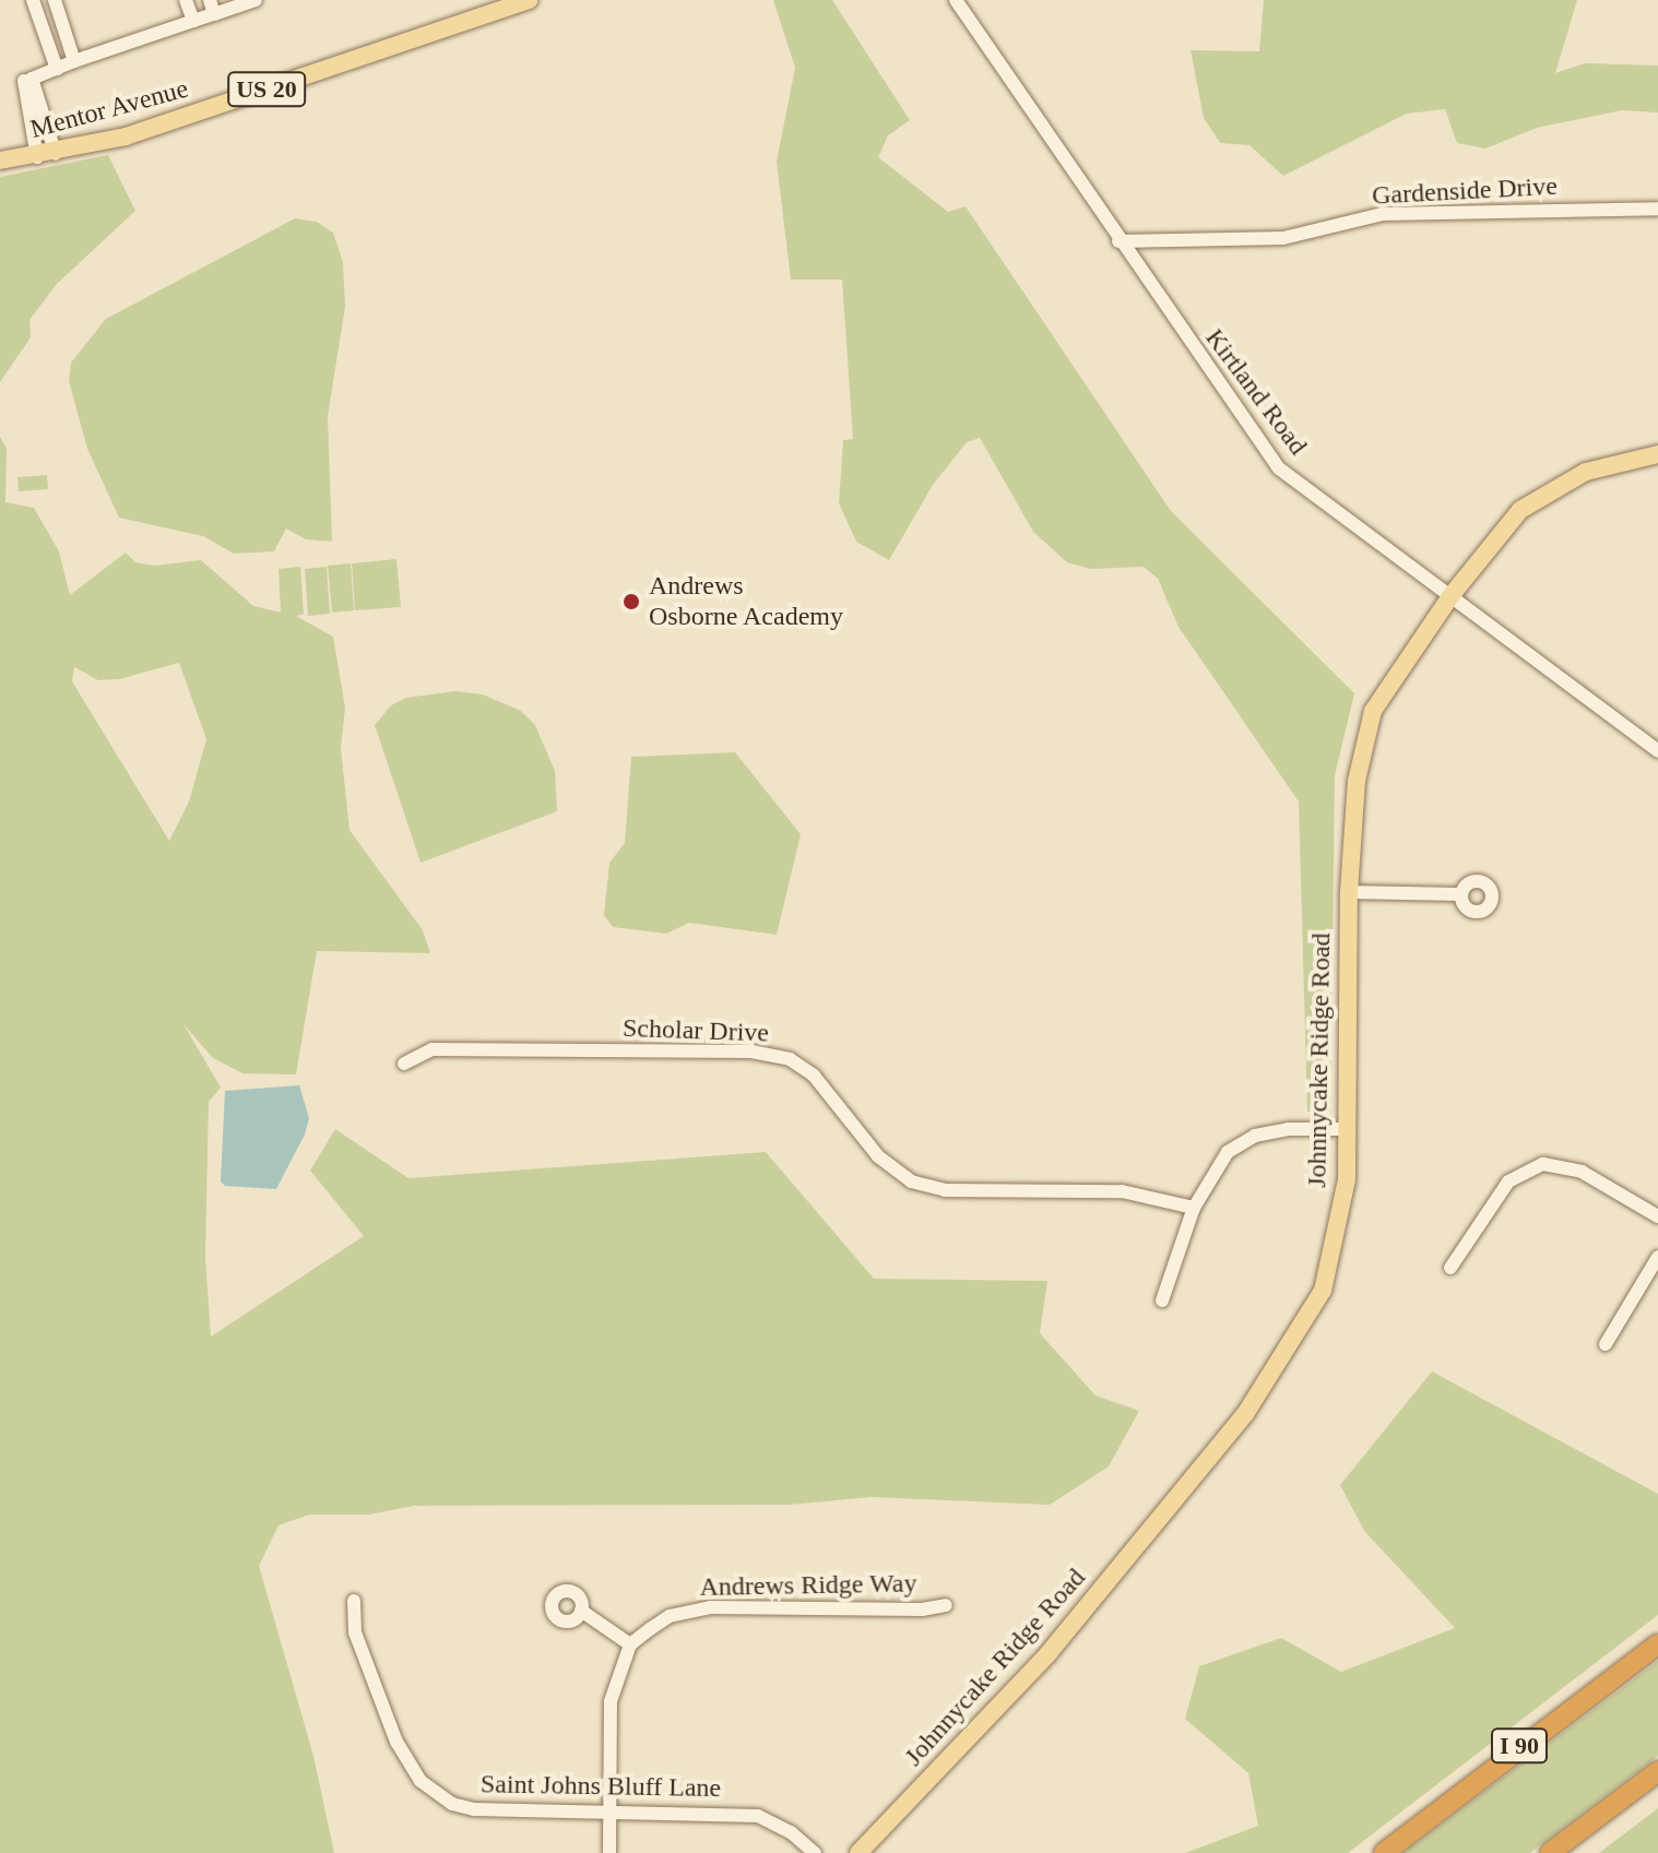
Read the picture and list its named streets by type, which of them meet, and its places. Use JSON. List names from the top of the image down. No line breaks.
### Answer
{"streets":{"highway":["I 90"],"main road":["US 20","Mentor Avenue","Johnnycake Ridge Road"],"street":["Gardenside Drive","Kirtland Road","Scholar Drive","Andrews Ridge Way","Saint Johns Bluff Lane"]},"crossings":[["Gardenside Drive","Kirtland Road"],["Kirtland Road","Johnnycake Ridge Road"]],"places":["Andrews Osborne Academy"]}
